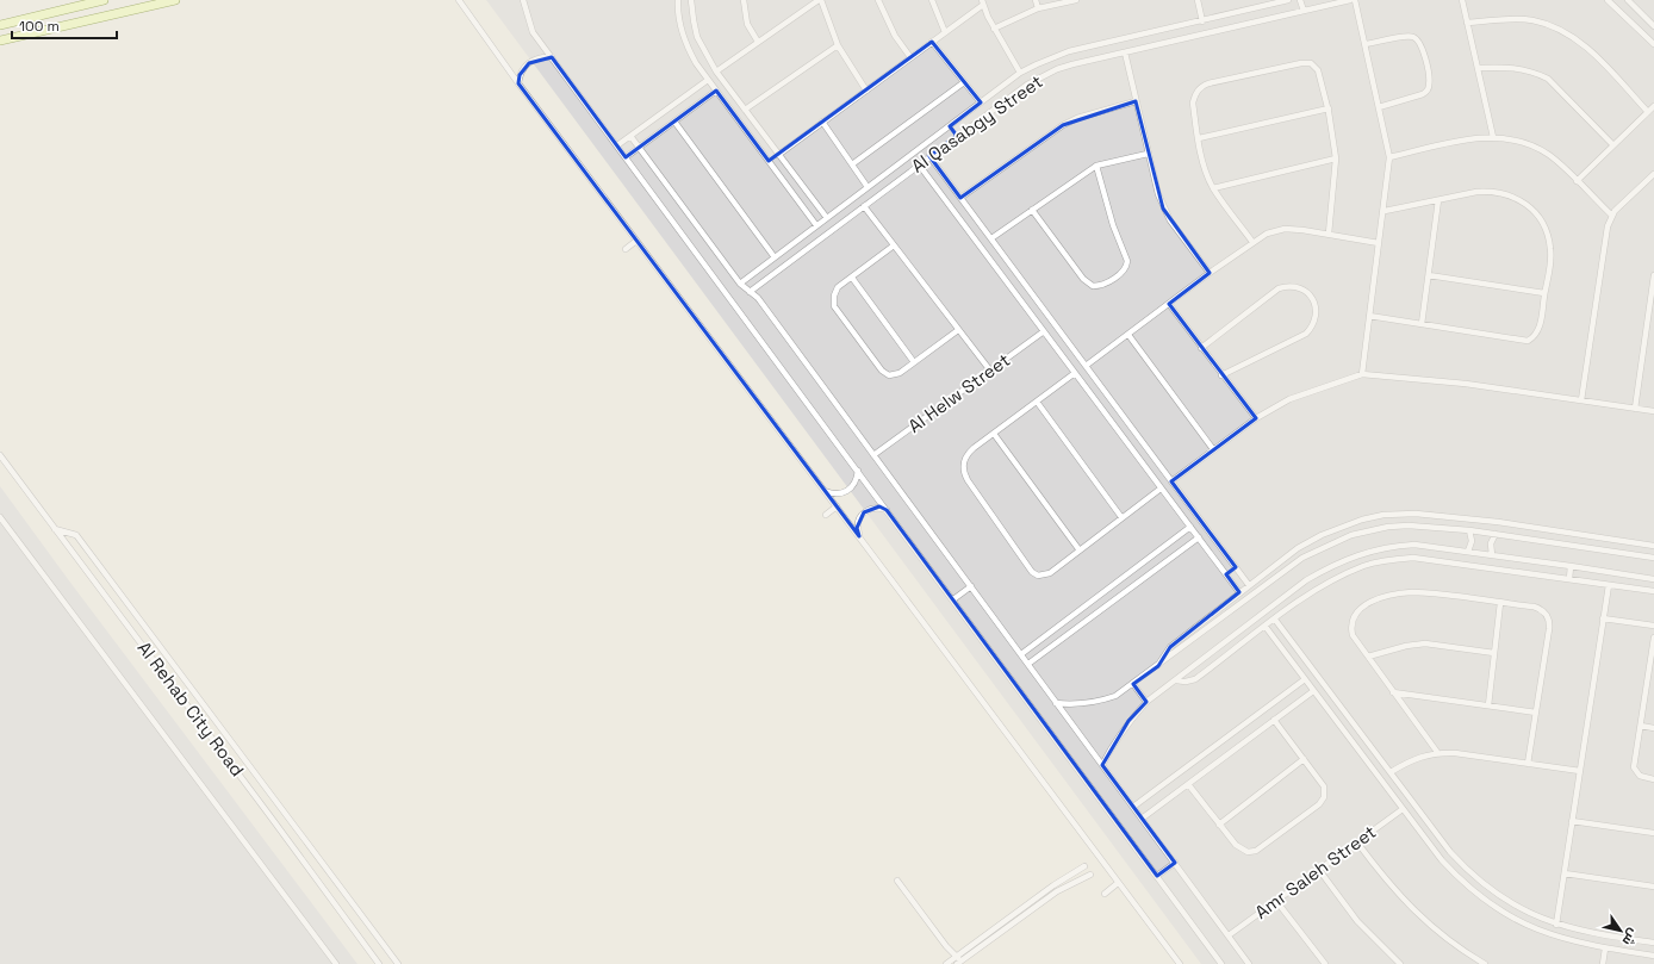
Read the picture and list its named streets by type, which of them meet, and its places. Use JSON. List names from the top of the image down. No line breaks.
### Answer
{"streets":{"street":["Al Qasabgy Street","Al Helw Street","Al Rehab City Road","Amr Saleh Street"]},"scale_bar":"100 m","north":"bottom right"}
